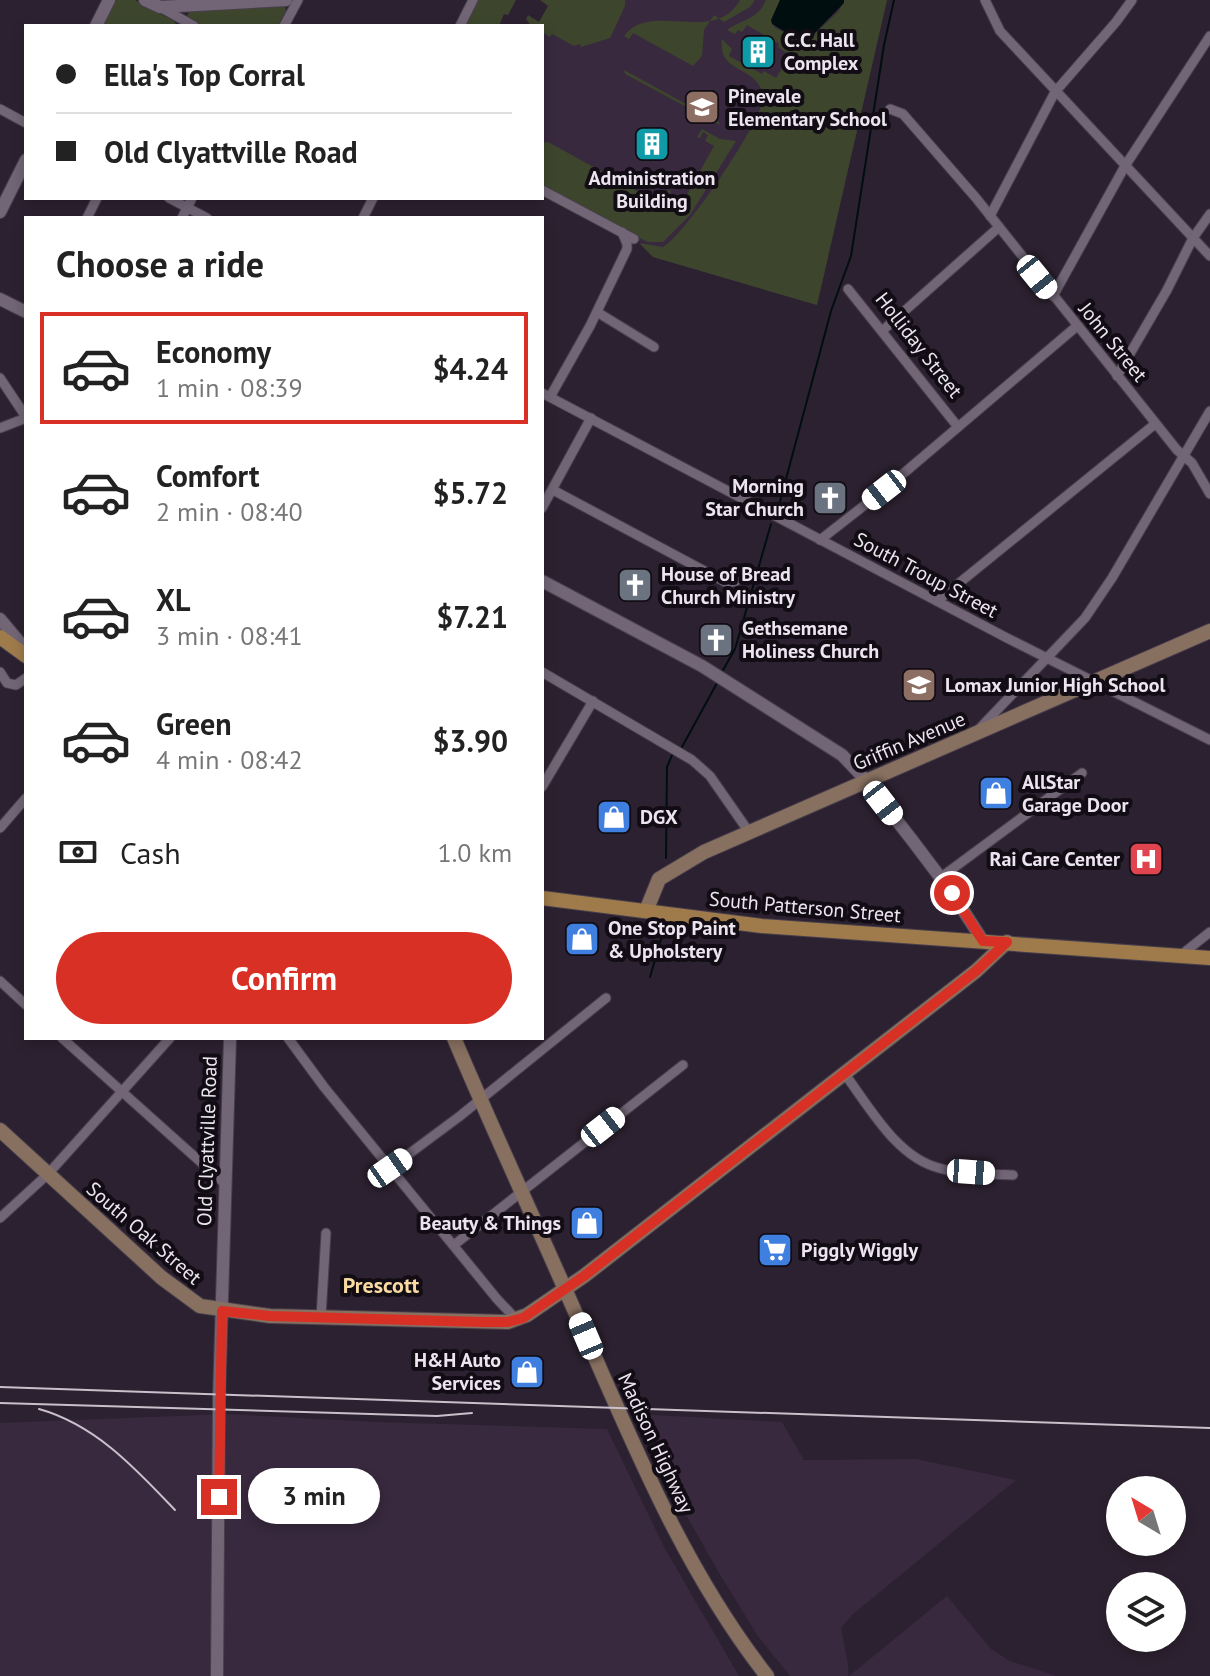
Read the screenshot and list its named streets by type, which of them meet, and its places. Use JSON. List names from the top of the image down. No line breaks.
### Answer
{"streets":{"main road":["Griffin Avenue","South Patterson Street","South Oak Street","Madison Highway"],"street":["John Street","Holliday Street","South Troup Street","Old Clyattville Road"]},"crossings":[["South Troup Street","Griffin Avenue"],["Griffin Avenue","South Patterson Street"],["Old Clyattville Road","South Oak Street"]],"districts":["Prescott"],"places":{"building":["C.C. Hall Complex","Administration Building"],"school or university":["Pinevale Elementary School","Lomax Junior High School"],"church":["Morning Star Church","House of Bread Church Ministry","Gethsemane Holiness Church"],"shop":["AllStar Garage Door","DGX","One Stop Paint & Upholstery","Beauty & Things","H&H Auto Services"],"hospital":["Rai Care Center"],"supermarket":["Piggly Wiggly"]},"north":"top left","page":{"banner":["Ella's Top Corral","Old Clyattville Road"],"heading":"Choose a ride","list":[{"name":"Economy","note":"1 min · 08:39","value":"$4.24"},{"name":"Comfort","note":"2 min · 08:40","value":"$5.72"},{"name":"XL","note":"3 min · 08:41","value":"$7.21"},{"name":"Green","note":"4 min · 08:42","value":"$3.90"}],"pay":["Cash","1.0 km"],"buttons":"Confirm","bubble":"3 min"}}
